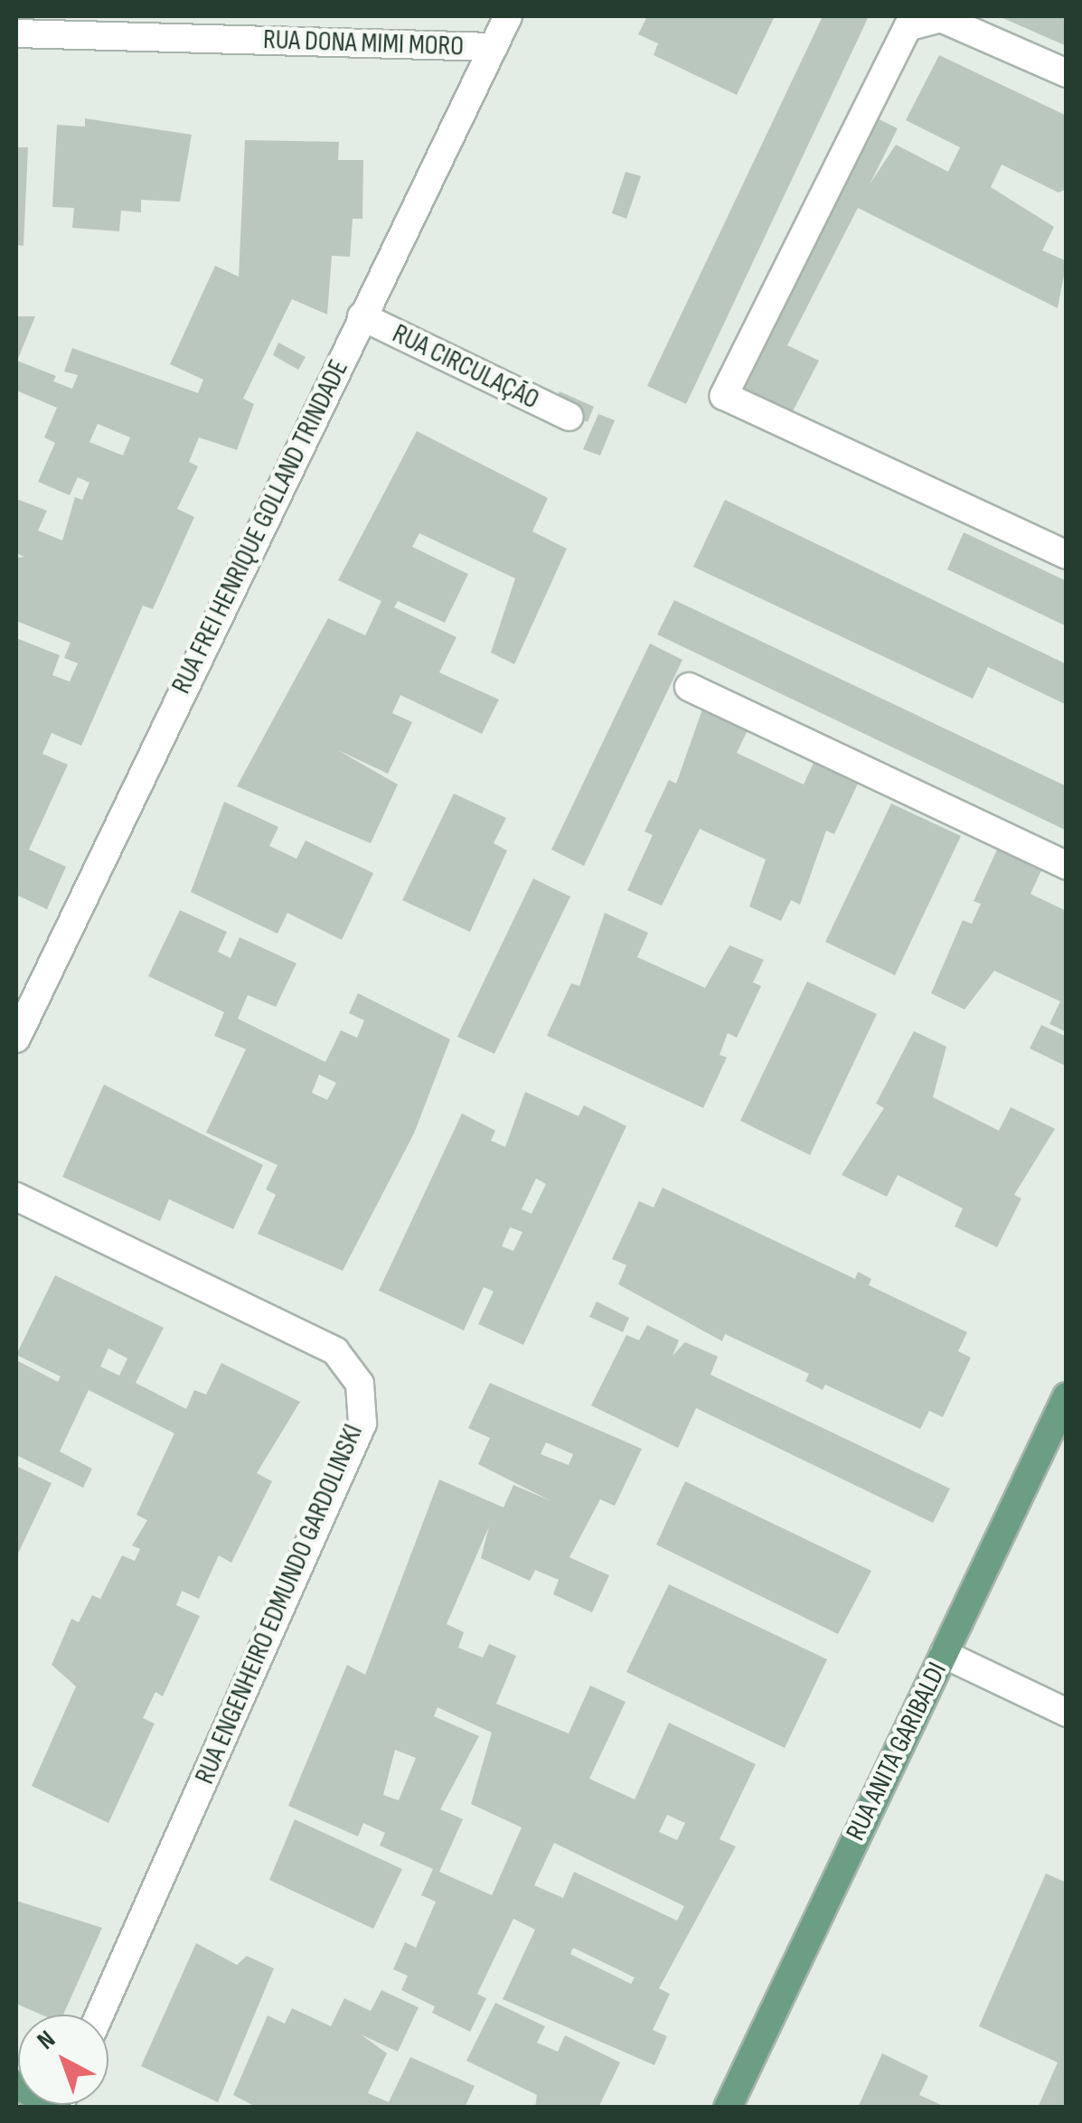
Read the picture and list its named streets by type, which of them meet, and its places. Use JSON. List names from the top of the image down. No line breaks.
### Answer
{"streets":{"main road":["RUA ANITA GARIBALDI"],"street":["RUA DONA MIMI MORO","RUA CIRCULAÇÃO","RUA FREI HENRIQUE GOLLAND TRINDADE","RUA ENGENHEIRO EDMUNDO GARDOLINSKI"]},"crossings":[["RUA DONA MIMI MORO","RUA FREI HENRIQUE GOLLAND TRINDADE"],["RUA CIRCULAÇÃO","RUA FREI HENRIQUE GOLLAND TRINDADE"]],"north":"top left"}
